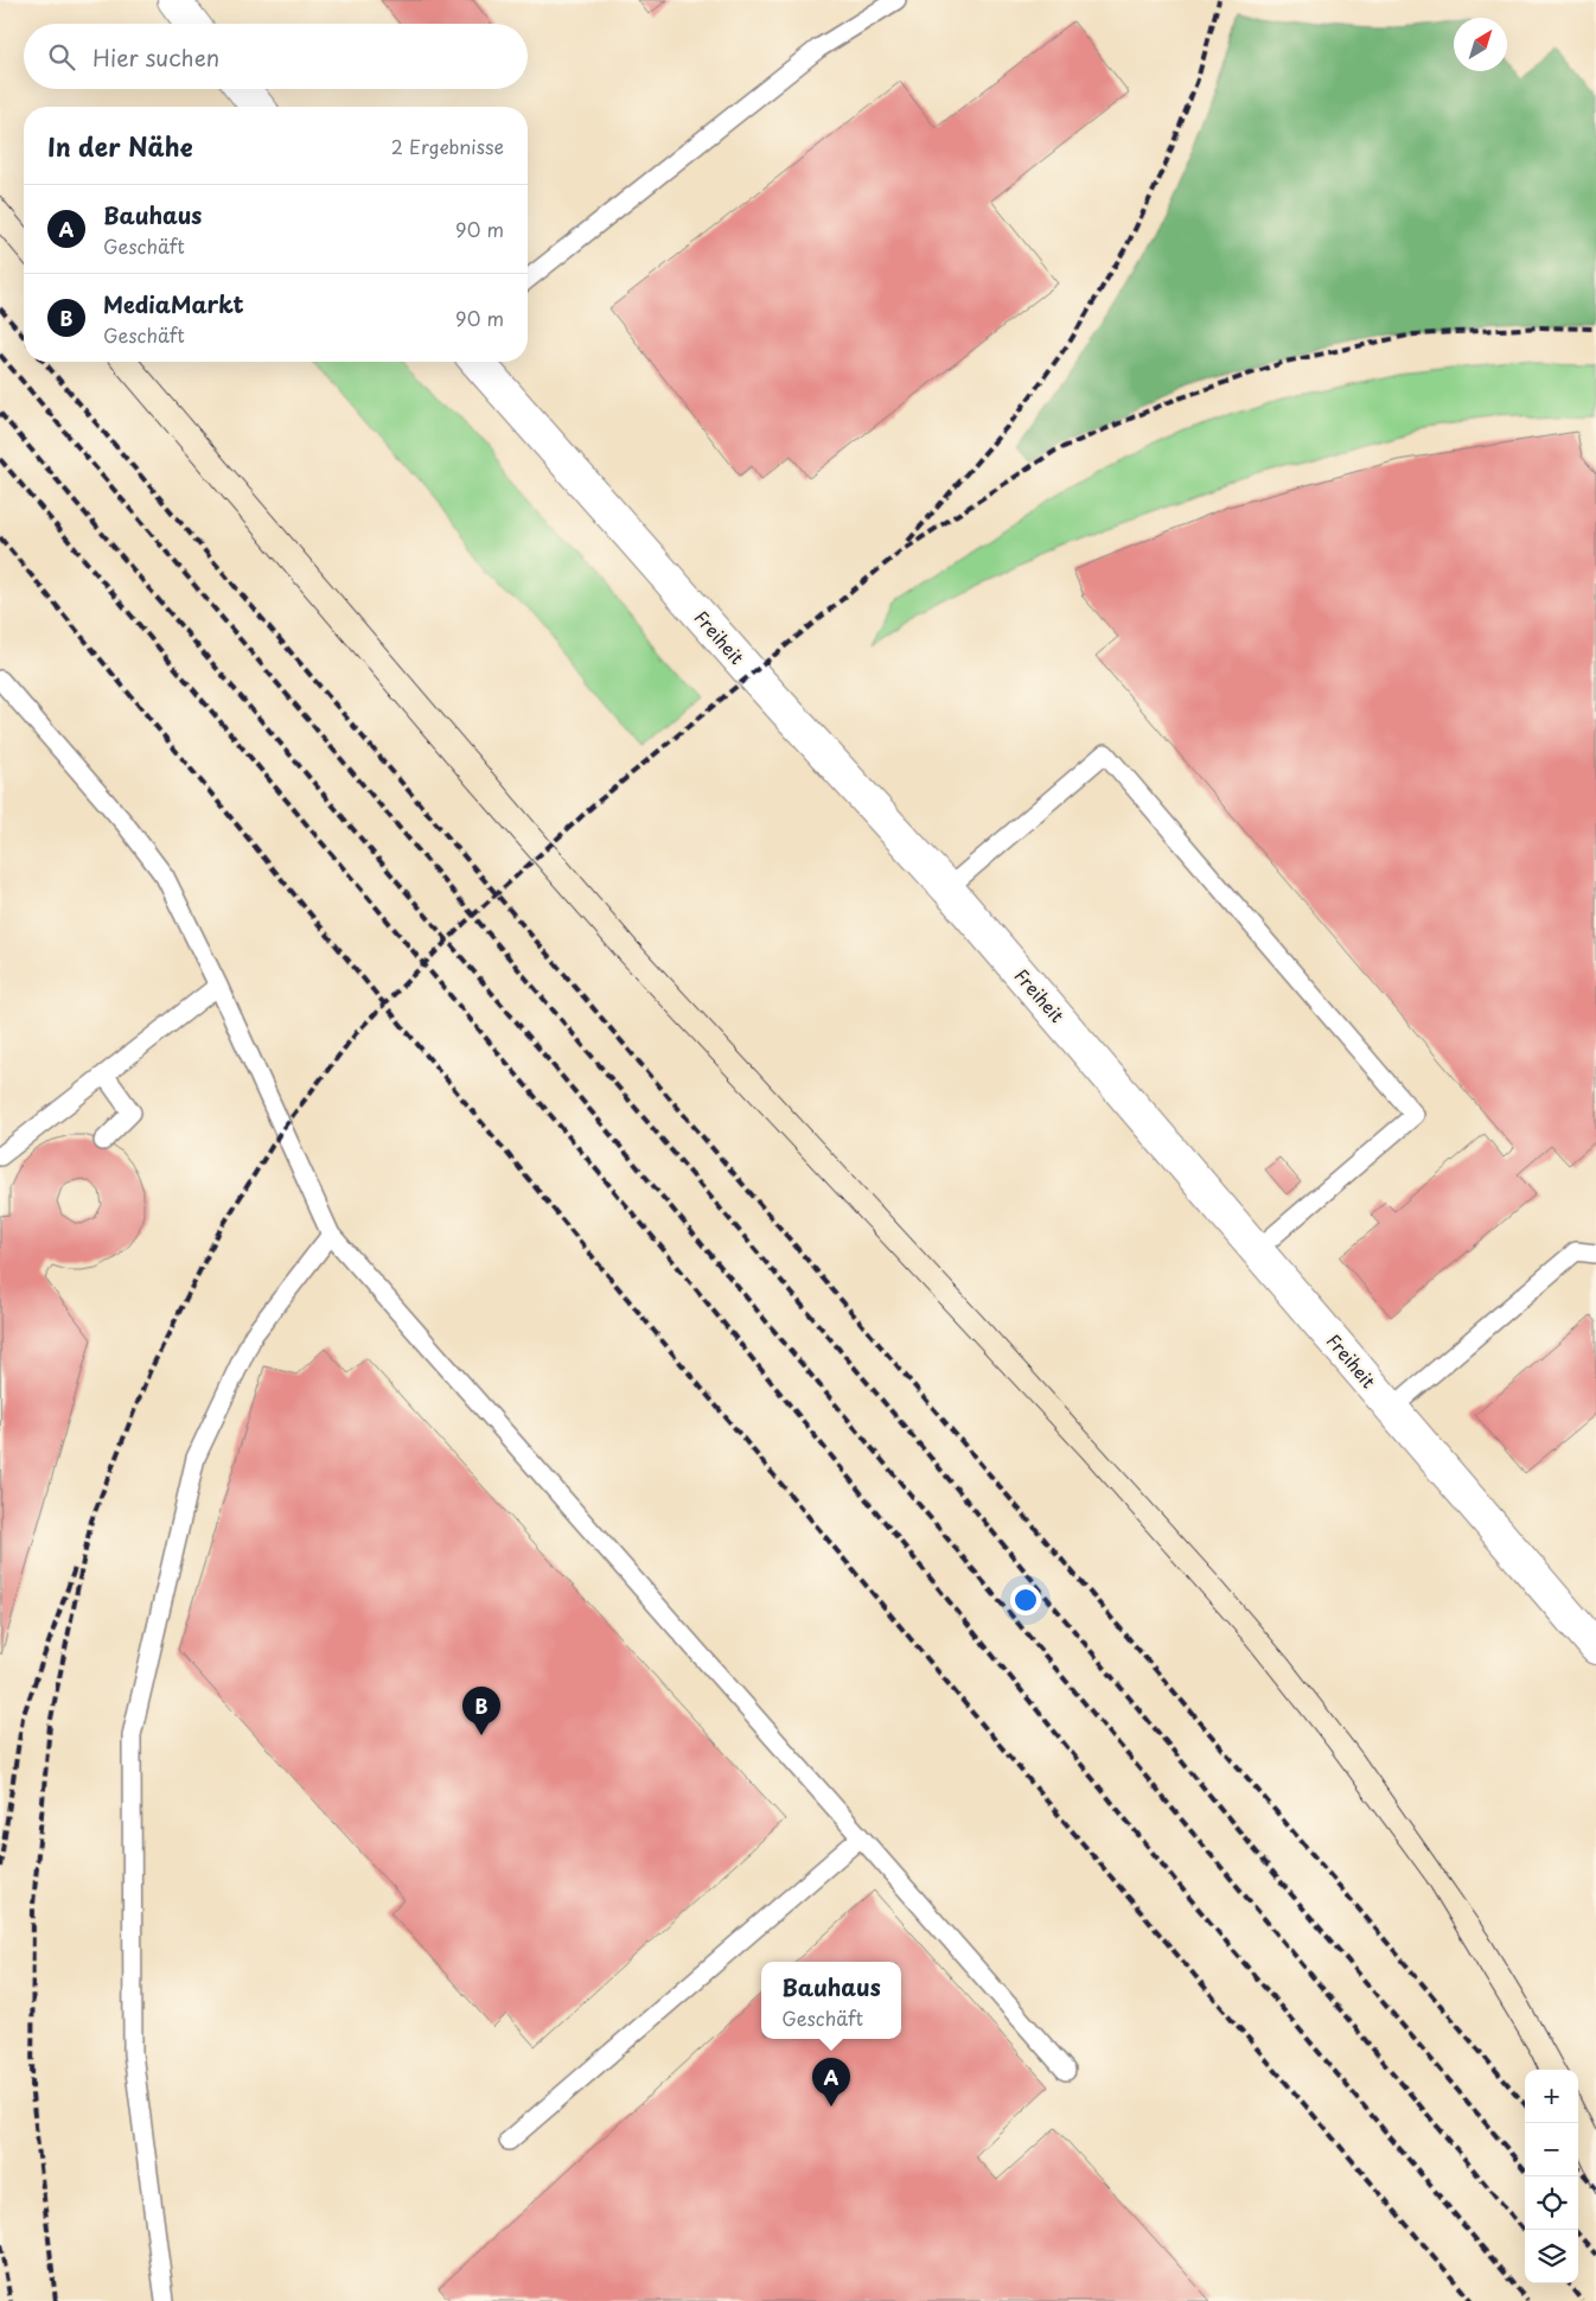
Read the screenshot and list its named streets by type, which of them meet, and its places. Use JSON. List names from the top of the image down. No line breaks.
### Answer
{"streets":{"street":["Freiheit"]},"north":"top right","page":{"search":"Hier suchen","heading":["In der Nähe","2 Ergebnisse"],"list":[{"mark":"A","name":"Bauhaus","note":"Geschäft","value":"90 m"},{"mark":"B","name":"MediaMarkt","note":"Geschäft","value":"90 m"}],"pins":["B","A"],"popup":["Bauhaus","Geschäft"],"map_buttons":["+","−"]}}
